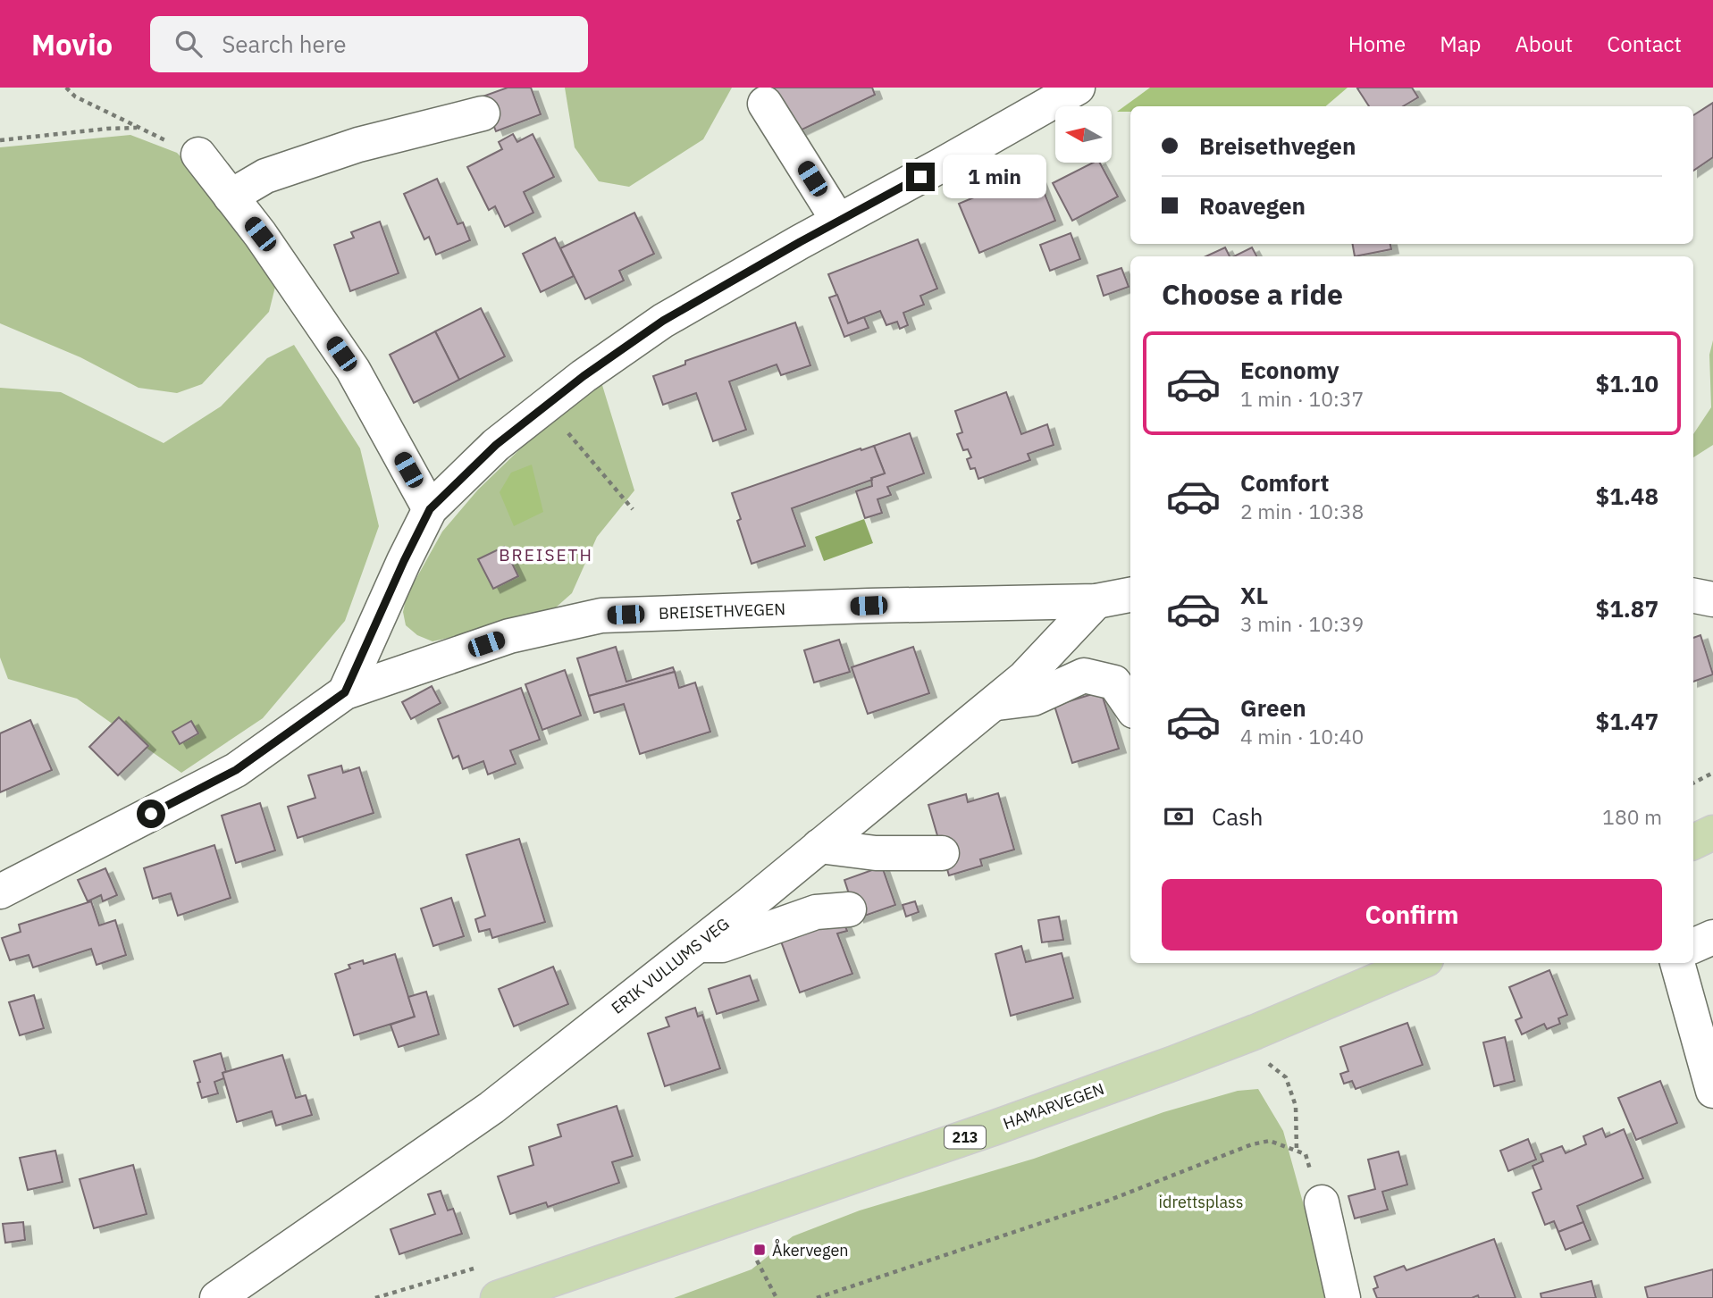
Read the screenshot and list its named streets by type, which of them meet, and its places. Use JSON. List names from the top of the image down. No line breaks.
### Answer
{"streets":{"main road":["HAMARVEGEN","213"],"street":["BREISETHVEGEN","ERIK VULLUMS VEG"]},"crossings":[["BREISETHVEGEN","ERIK VULLUMS VEG"]],"districts":["BREISETH"],"parks":["idrettsplass"],"places":{"transit":["Åkervegen"]},"north":"left","page":{"header":"Movio","search":"Search here","nav":["Home","Map","About","Contact"],"banner":["Breisethvegen","Roavegen"],"bubble":"1 min","heading":"Choose a ride","list":[{"name":"Economy","note":"1 min · 10:37","value":"$1.10"},{"name":"Comfort","note":"2 min · 10:38","value":"$1.48"},{"name":"XL","note":"3 min · 10:39","value":"$1.87"},{"name":"Green","note":"4 min · 10:40","value":"$1.47"}],"pay":["Cash","180 m"],"buttons":"Confirm"}}
